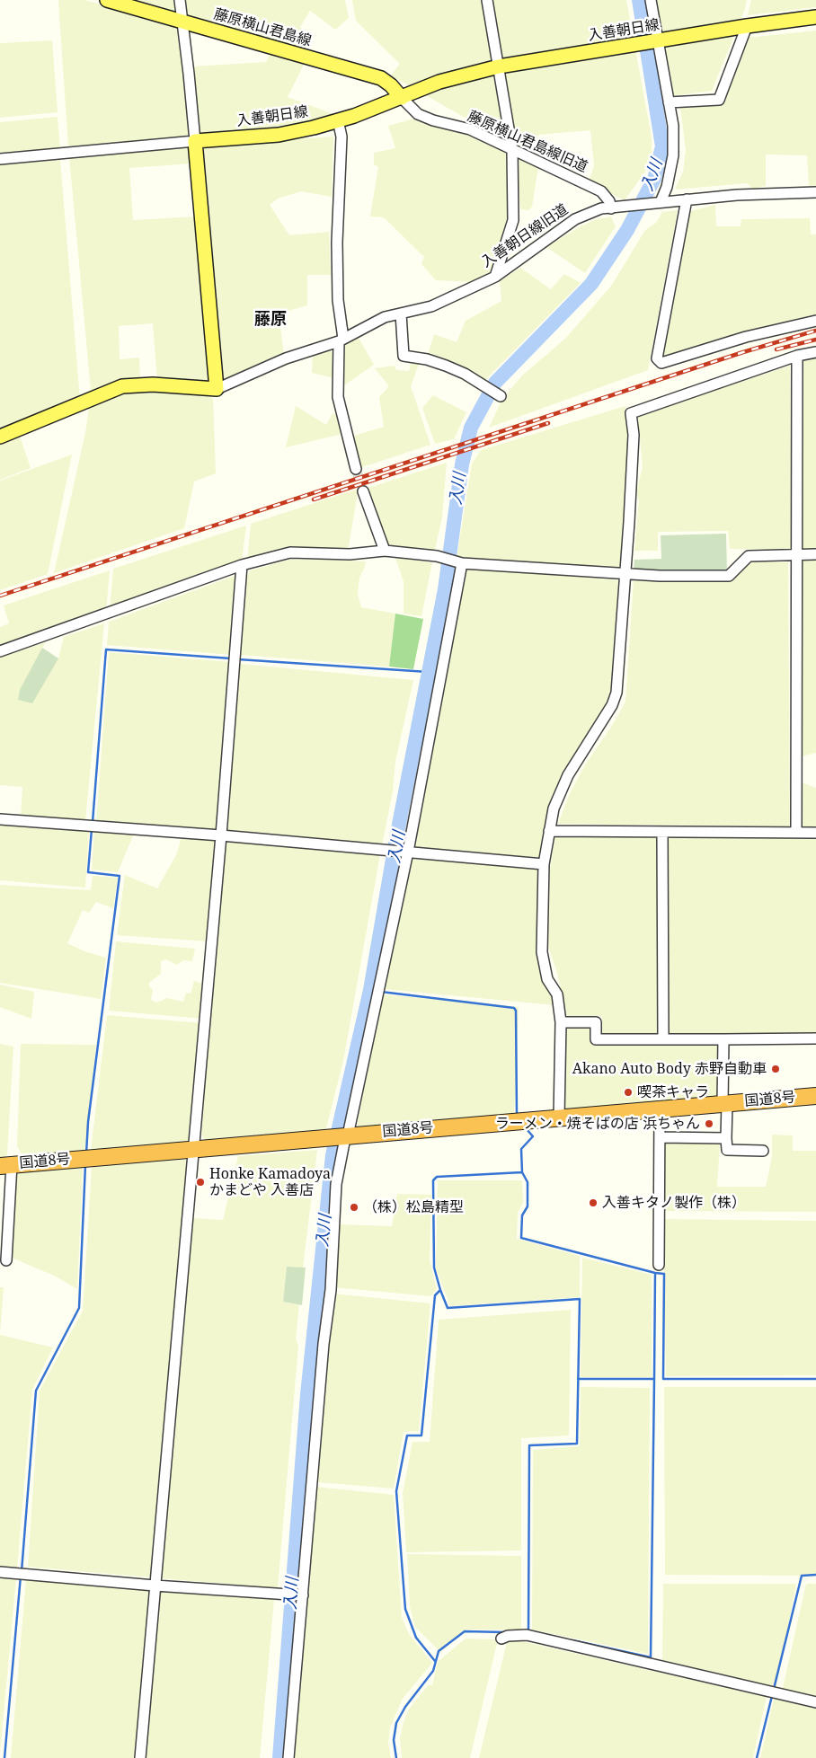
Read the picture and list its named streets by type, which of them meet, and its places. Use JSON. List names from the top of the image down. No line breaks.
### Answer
{"streets":{"highway":["国道8号"],"main road":["藤原横山君島線","入善朝日線"],"street":["藤原横山君島線旧道","入善朝日線旧道"]},"crossings":[["藤原横山君島線","入善朝日線"],["藤原横山君島線","藤原横山君島線旧道"],["入善朝日線","藤原横山君島線旧道"],["藤原横山君島線旧道","入善朝日線旧道"]],"districts":["藤原"],"water":["入川"],"places":["Akano Auto Body 赤野自動車","喫茶キャラ","ラーメン・焼そばの店 浜ちゃん","Honke Kamadoya かまどや 入善店","入善キタノ製作（株）","（株）松島精型"]}
